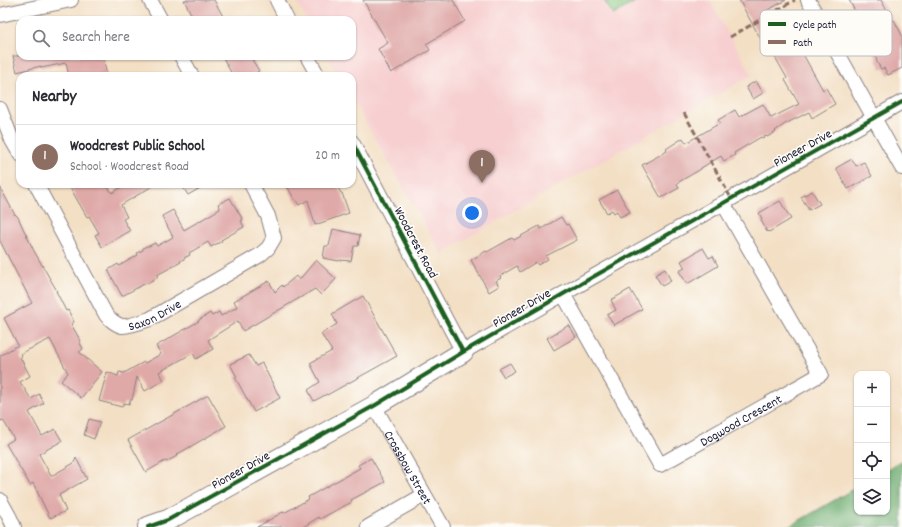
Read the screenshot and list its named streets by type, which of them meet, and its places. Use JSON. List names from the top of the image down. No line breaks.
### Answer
{"streets":{"street":["Pioneer Drive","Woodcrest Road","Saxon Drive","Dogwood Crescent","Crossbow Street"]},"crossings":[["Pioneer Drive","Woodcrest Road"],["Pioneer Drive","Dogwood Crescent"],["Pioneer Drive","Crossbow Street"]],"legend":["Cycle path","Path"],"page":{"search":"Search here","heading":"Nearby","list":[{"mark":"1","name":"Woodcrest Public School","note":"School · Woodcrest Road","value":"20 m"}],"pins":"1","map_buttons":["+","−"]}}
